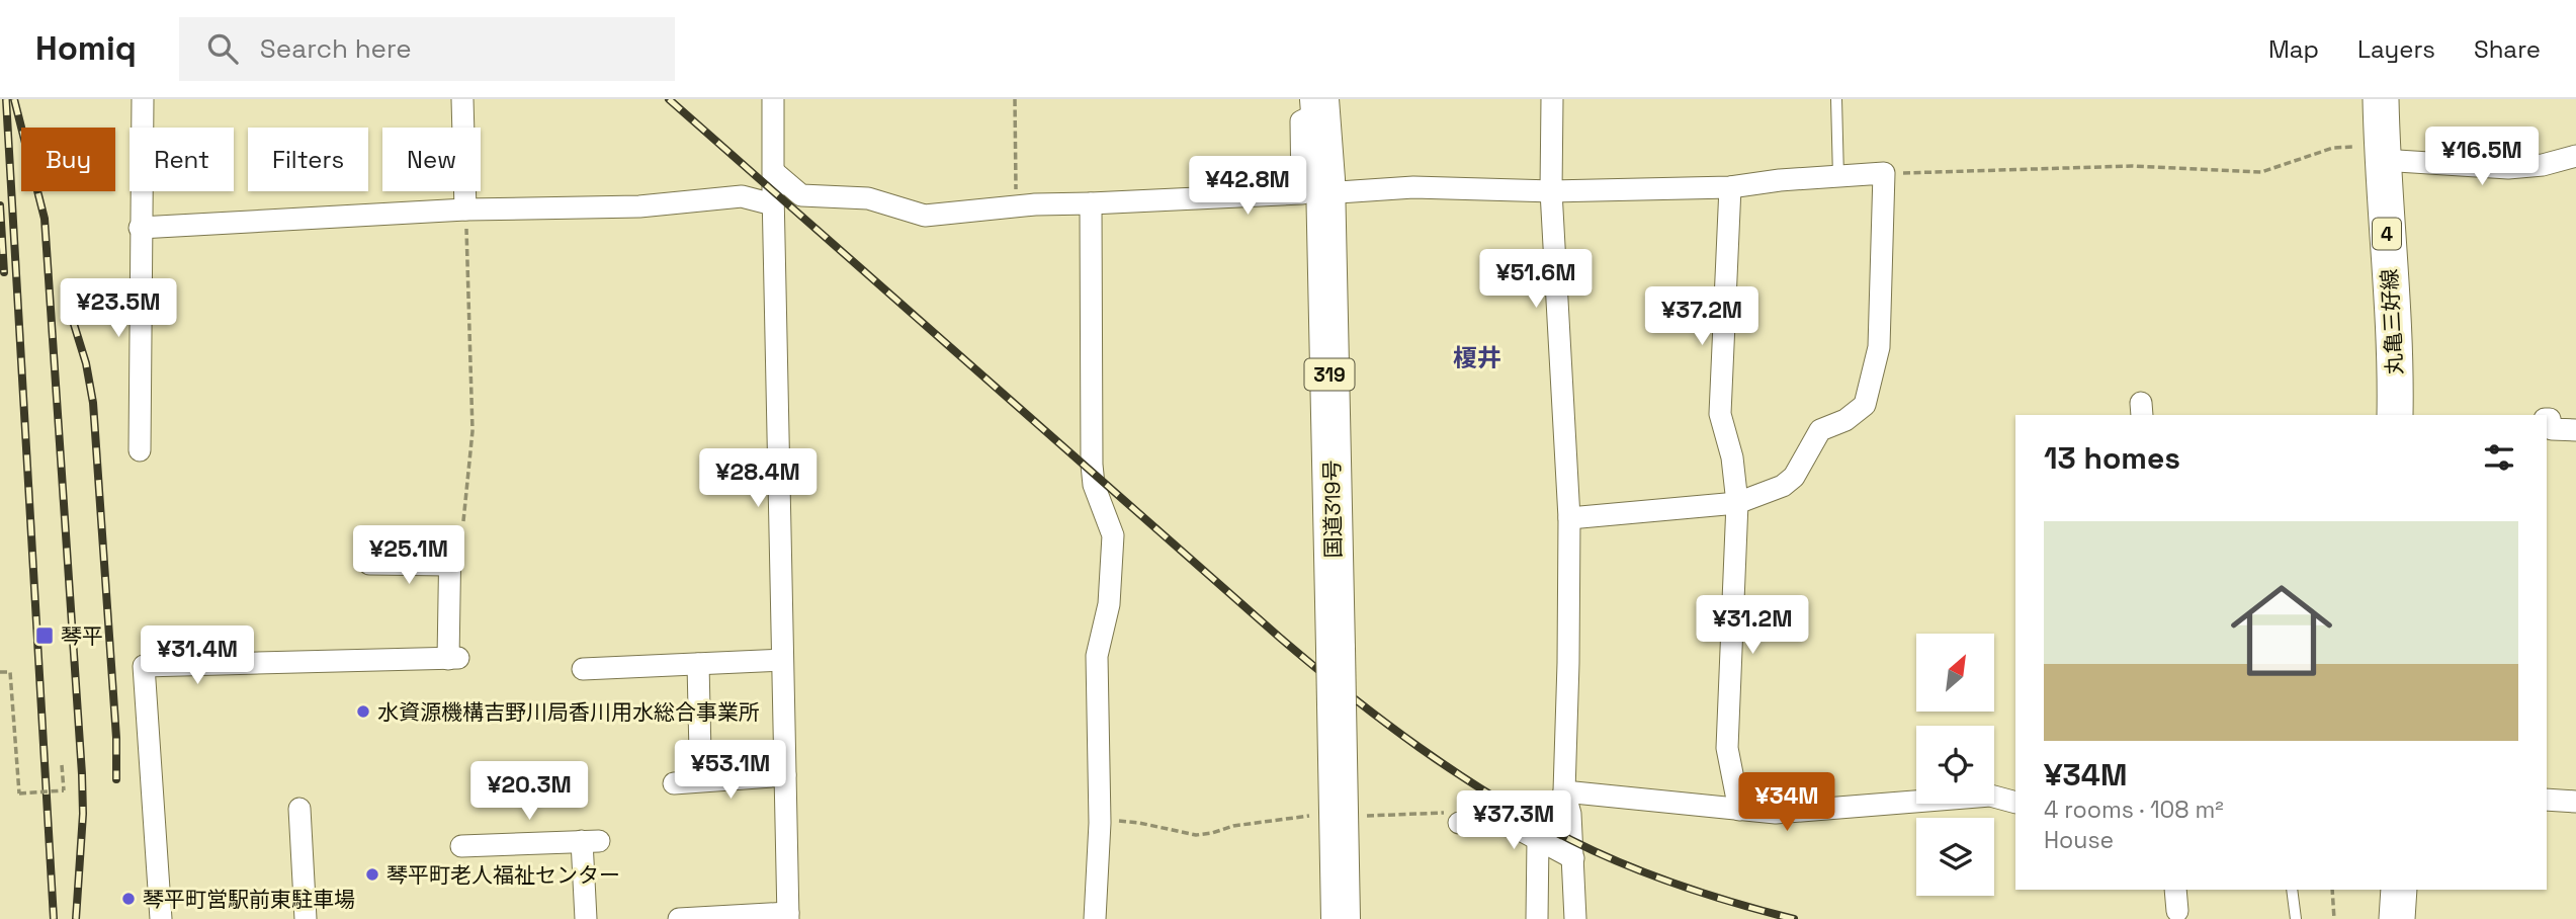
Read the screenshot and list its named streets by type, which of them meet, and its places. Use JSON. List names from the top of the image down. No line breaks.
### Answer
{"streets":{"highway":["319","国道319号"],"main road":["4","丸亀三好線"]},"districts":["榎井"],"places":{"transit":["琴平"],"other":["水資源機構吉野川局香川用水総合事業所","琴平町老人福祉センター","琴平町営駅前東駐車場"]},"north":"top right","page":{"header":"Homiq","search":"Search here","nav":["Map","Layers","Share"],"price":["¥16.5M","¥42.8M","¥51.6M","¥23.5M","¥37.2M","¥28.4M","¥25.1M","¥31.2M","¥31.4M","¥53.1M","¥20.3M","¥34M","¥37.3M"],"chip":["Buy","Rent","Filters","New"],"heading":"13 homes","list":[{"name":"¥34M","note":"4 rooms · 108 m² · House"}]}}
